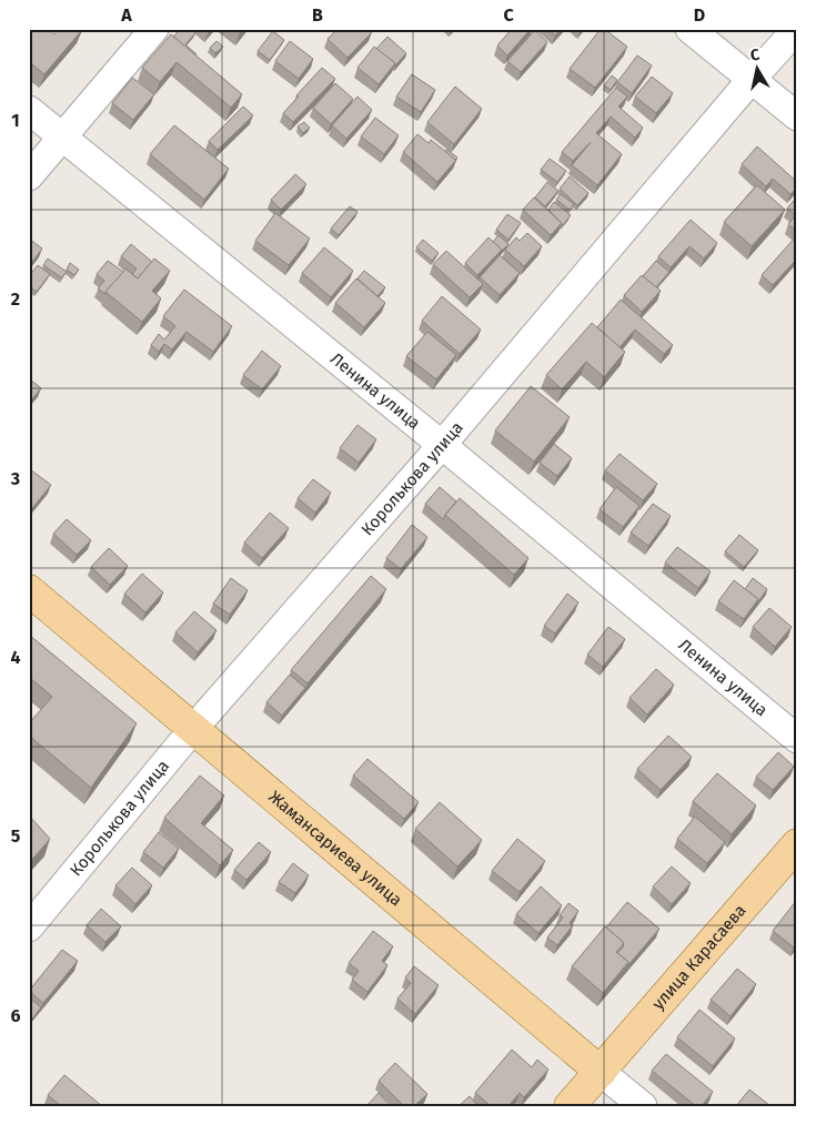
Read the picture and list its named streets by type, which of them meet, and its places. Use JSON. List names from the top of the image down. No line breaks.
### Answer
{"streets":{"main road":["Жамансариева улица","улица Карасаева"],"street":["Ленина улица","Королькова улица"]},"crossings":[["Ленина улица","Королькова улица"],["Королькова улица","Жамансариева улица"],["Жамансариева улица","улица Карасаева"]],"north":"top","grid":{"columns":["A","B","C","D"],"rows":["1","2","3","4","5","6"]}}
